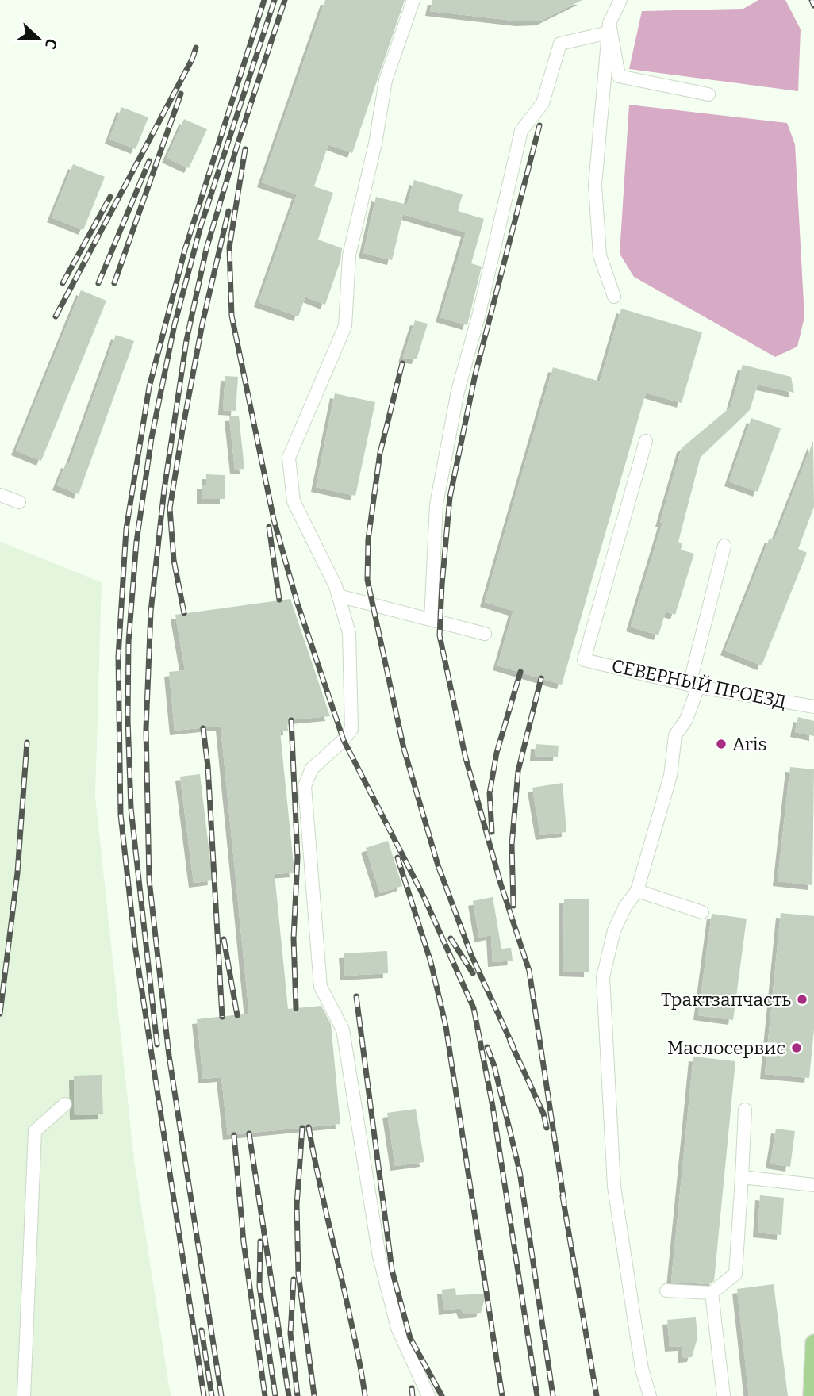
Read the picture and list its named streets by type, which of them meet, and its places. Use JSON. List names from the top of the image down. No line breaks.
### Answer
{"streets":{"street":["СЕВЕРНЫЙ ПРОЕЗД"]},"places":["Aris","Трактзапчасть","Маслосервис"],"north":"right"}
